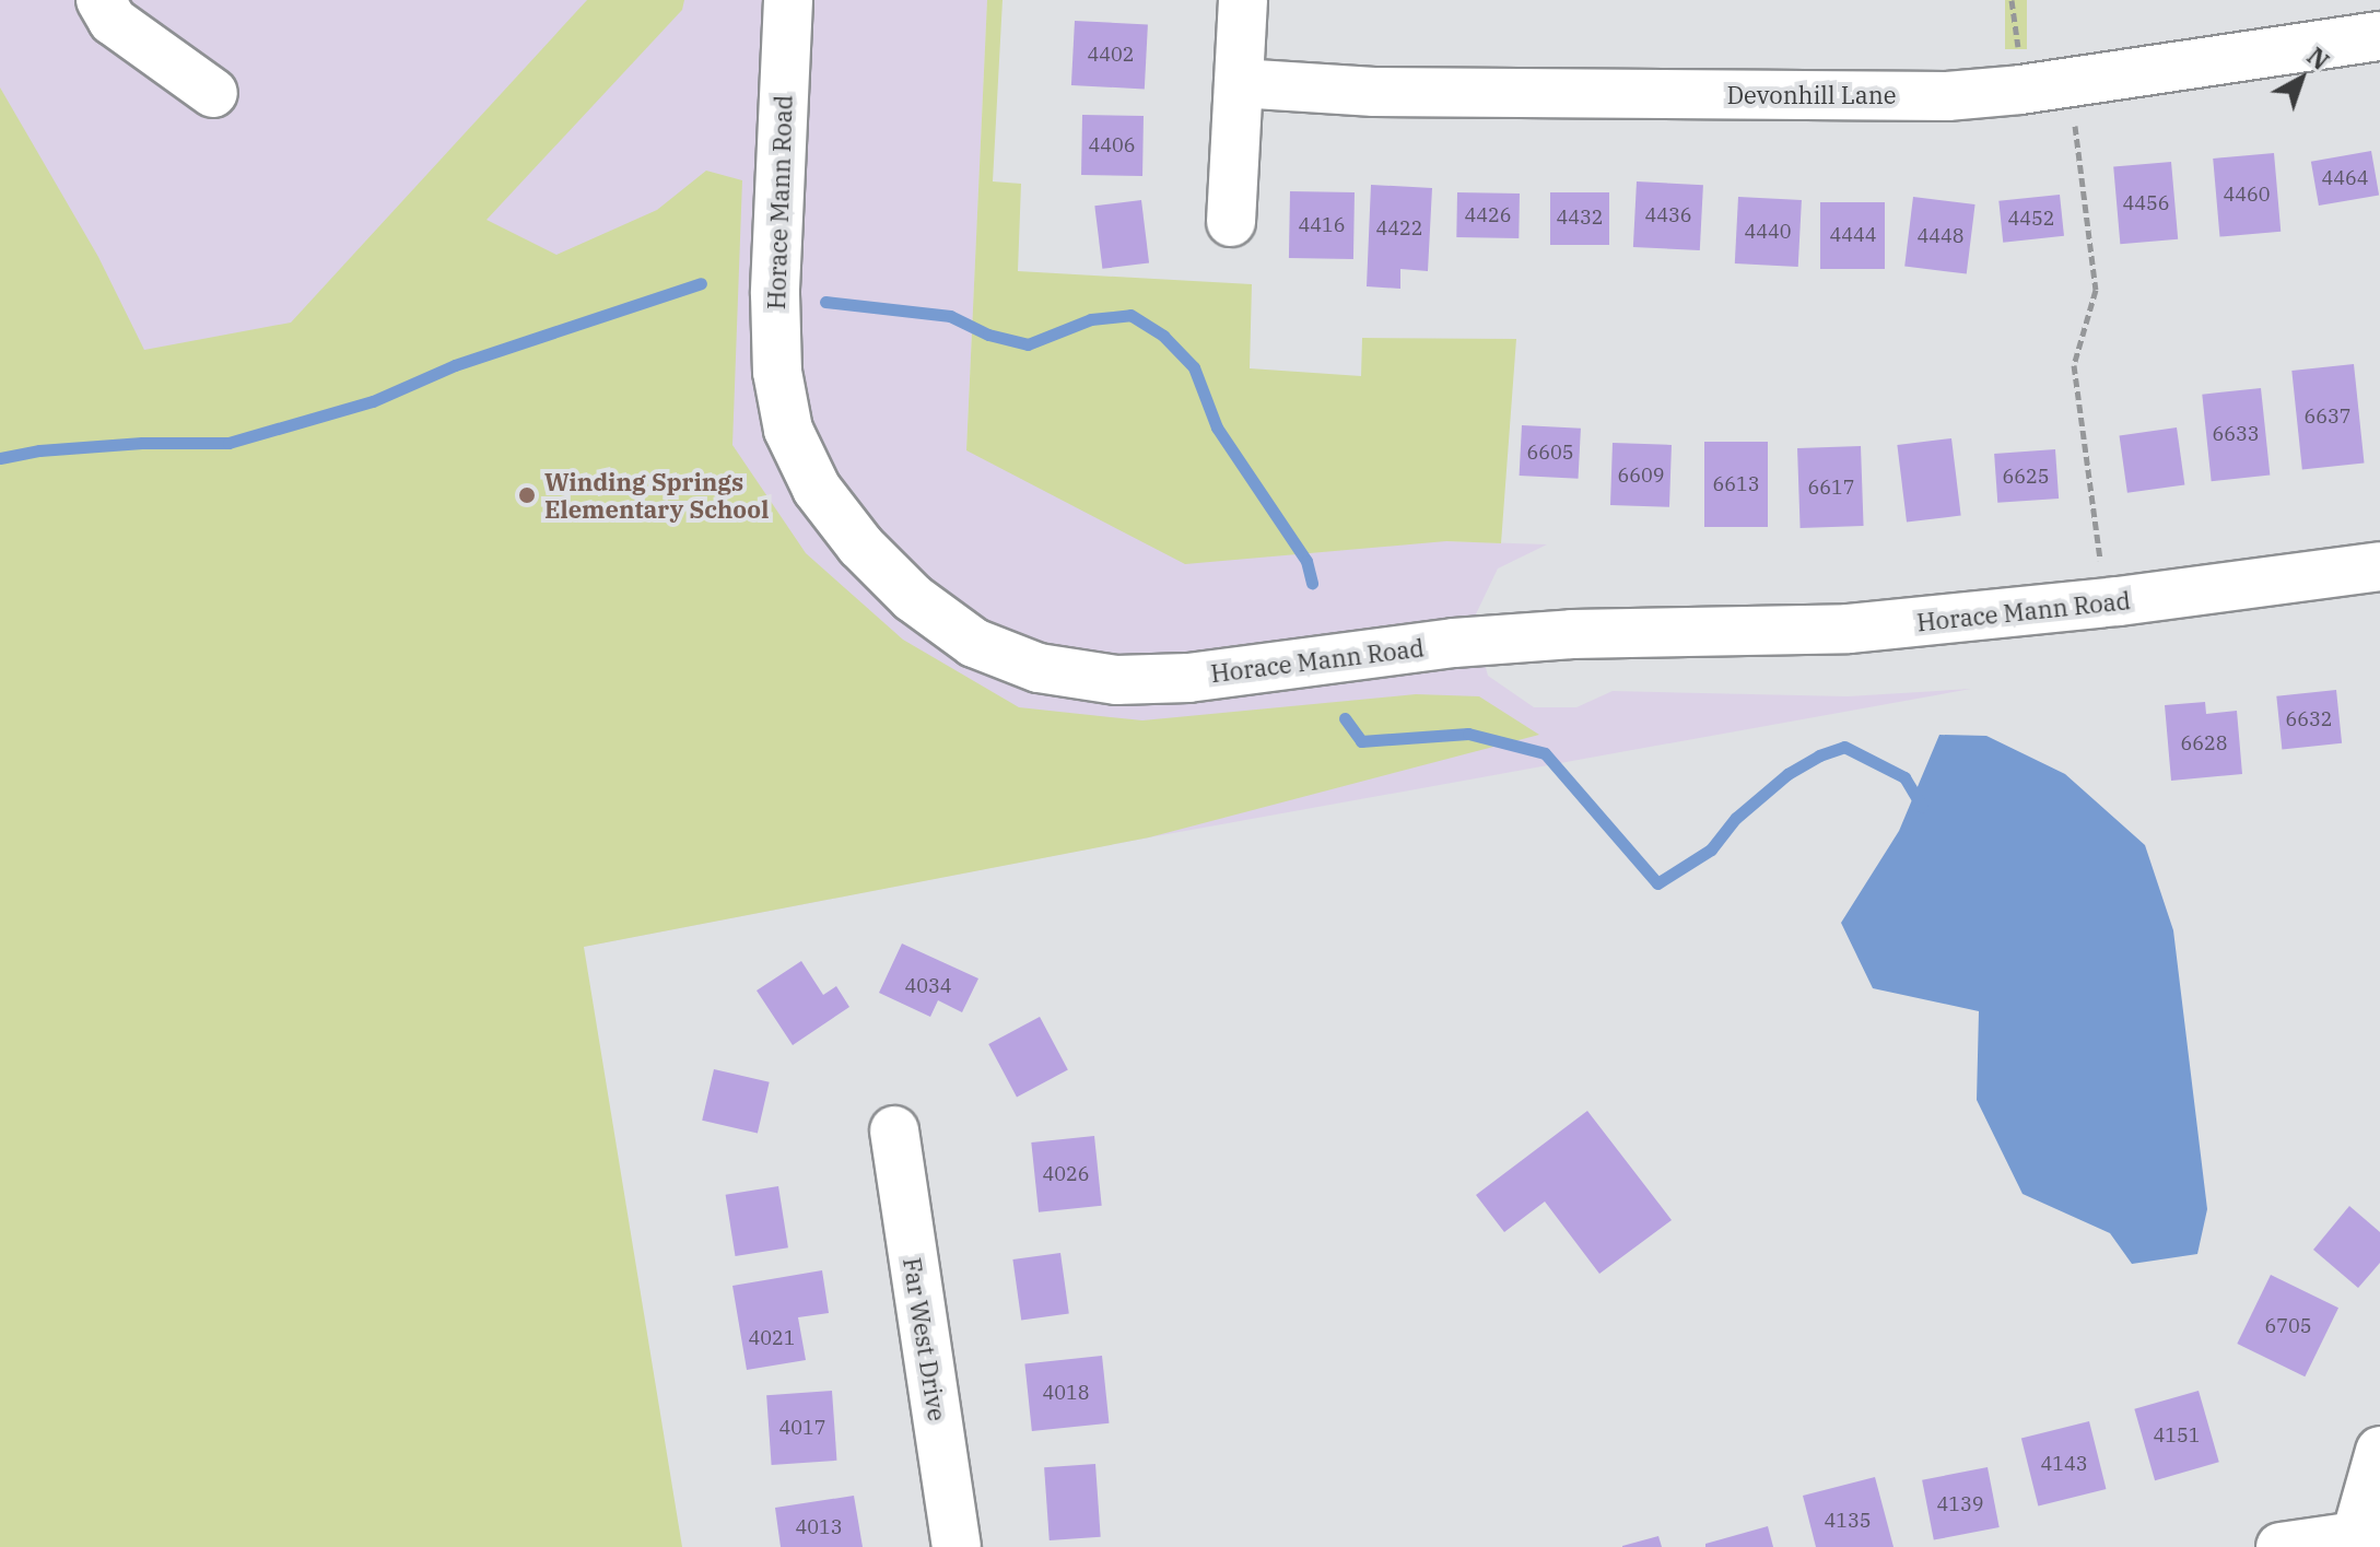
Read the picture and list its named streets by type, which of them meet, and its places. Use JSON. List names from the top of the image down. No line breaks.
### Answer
{"streets":{"street":["Devonhill Lane","Horace Mann Road","Far West Drive"]},"places":["Winding Springs Elementary School"],"house_numbers":["4402","4406","4464","4460","4456","4426","4436","4432","4452","4416","4422","4440","4444","4448","6637","6633","6605","6609","6625","6613","6617","6632","6628","4034","4026","6705","4021","4018","4017","4151","4143","4139","4135","4013"],"north":"top right"}
